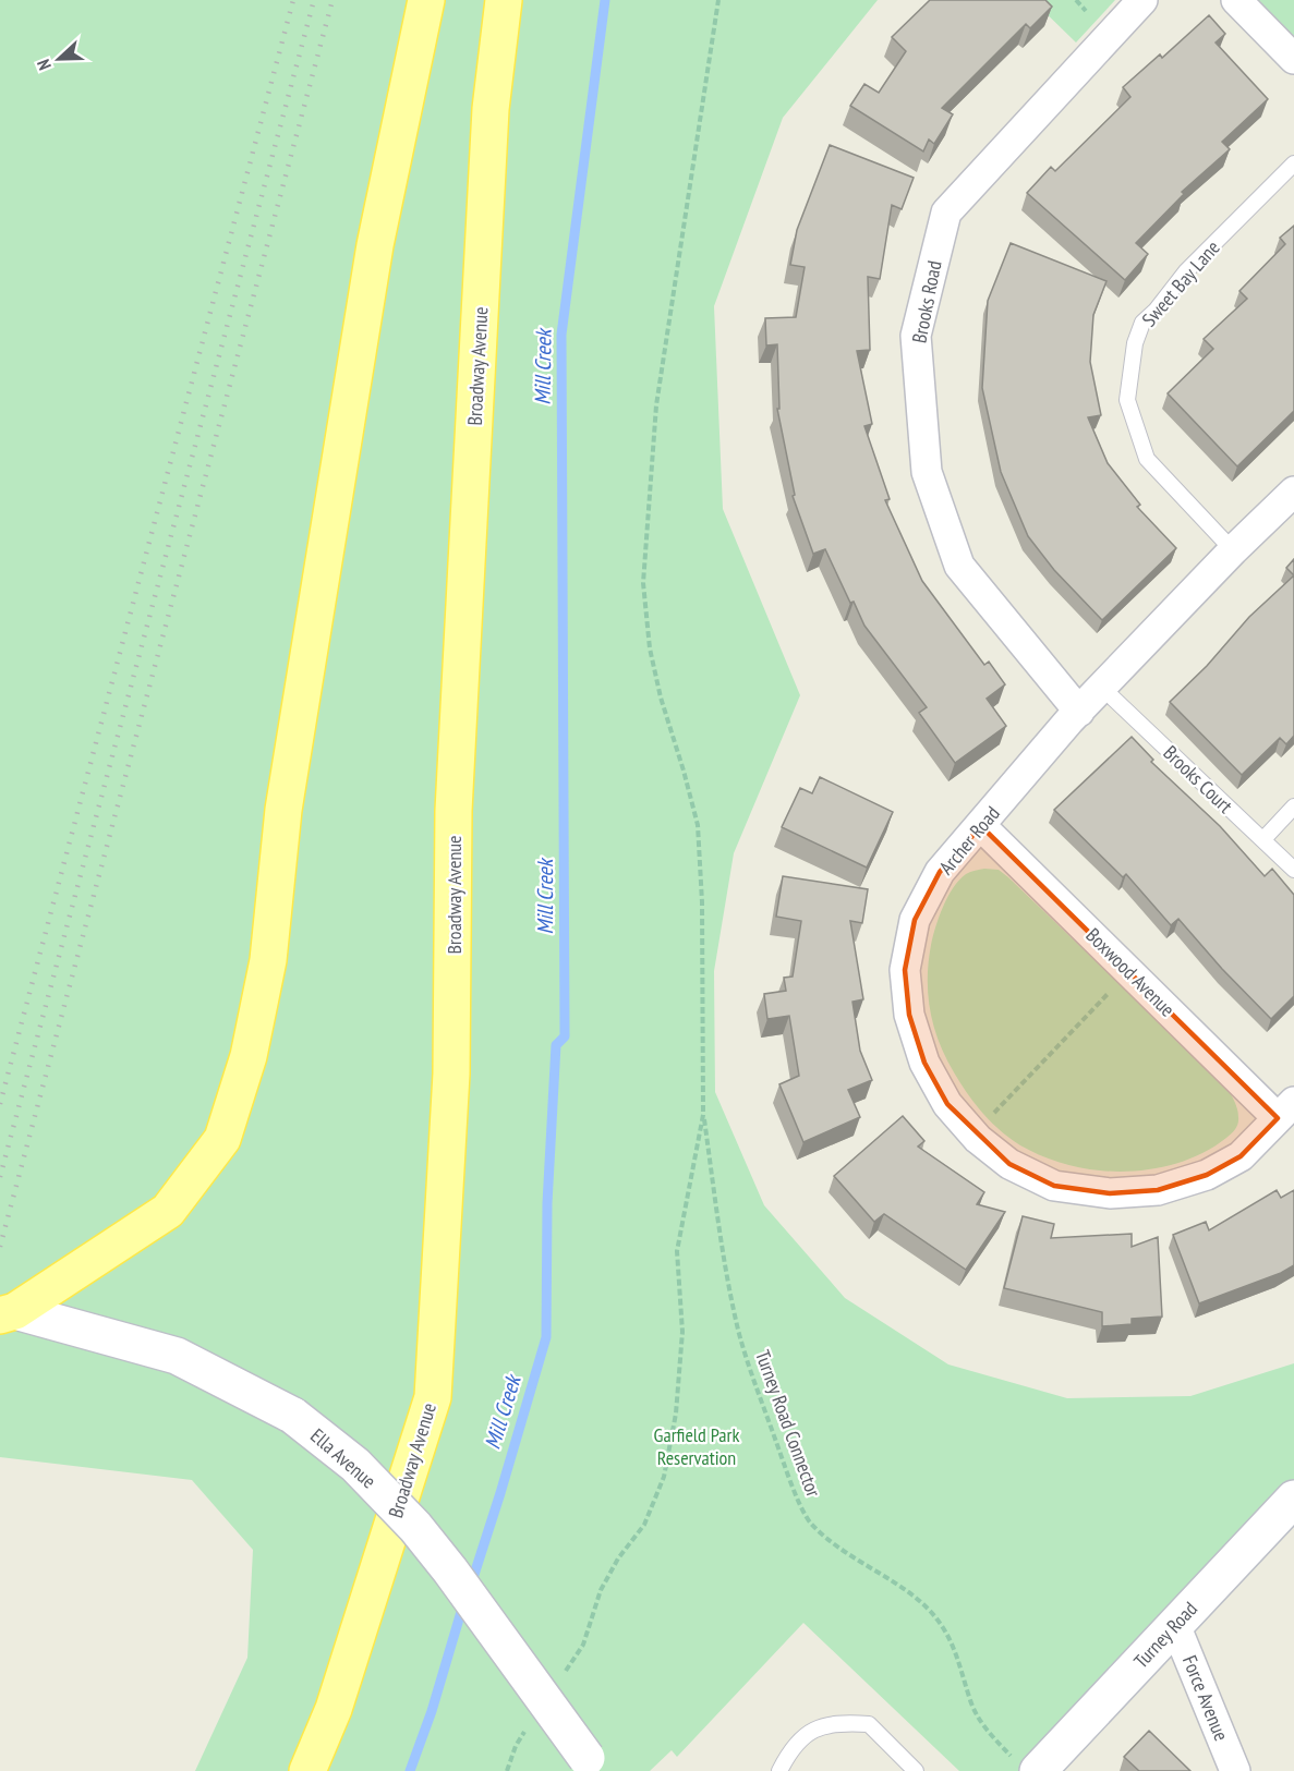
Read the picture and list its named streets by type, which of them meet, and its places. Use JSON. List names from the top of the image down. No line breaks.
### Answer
{"streets":{"main road":["Broadway Avenue","Ella Avenue","Turney Road"],"street":["Brooks Road","Archer Road","Boxwood Avenue","Force Avenue"],"lane":["Sweet Bay Lane","Brooks Court"],"path":["Turney Road Connector"]},"crossings":[["Sweet Bay Lane","Archer Road"],["Brooks Road","Archer Road"],["Brooks Court","Archer Road"],["Archer Road","Boxwood Avenue"],["Turney Road Connector","Turney Road"],["Turney Road","Force Avenue"]],"water":["Mill Creek"],"parks":["Garfield Park Reservation"],"north":"left"}
